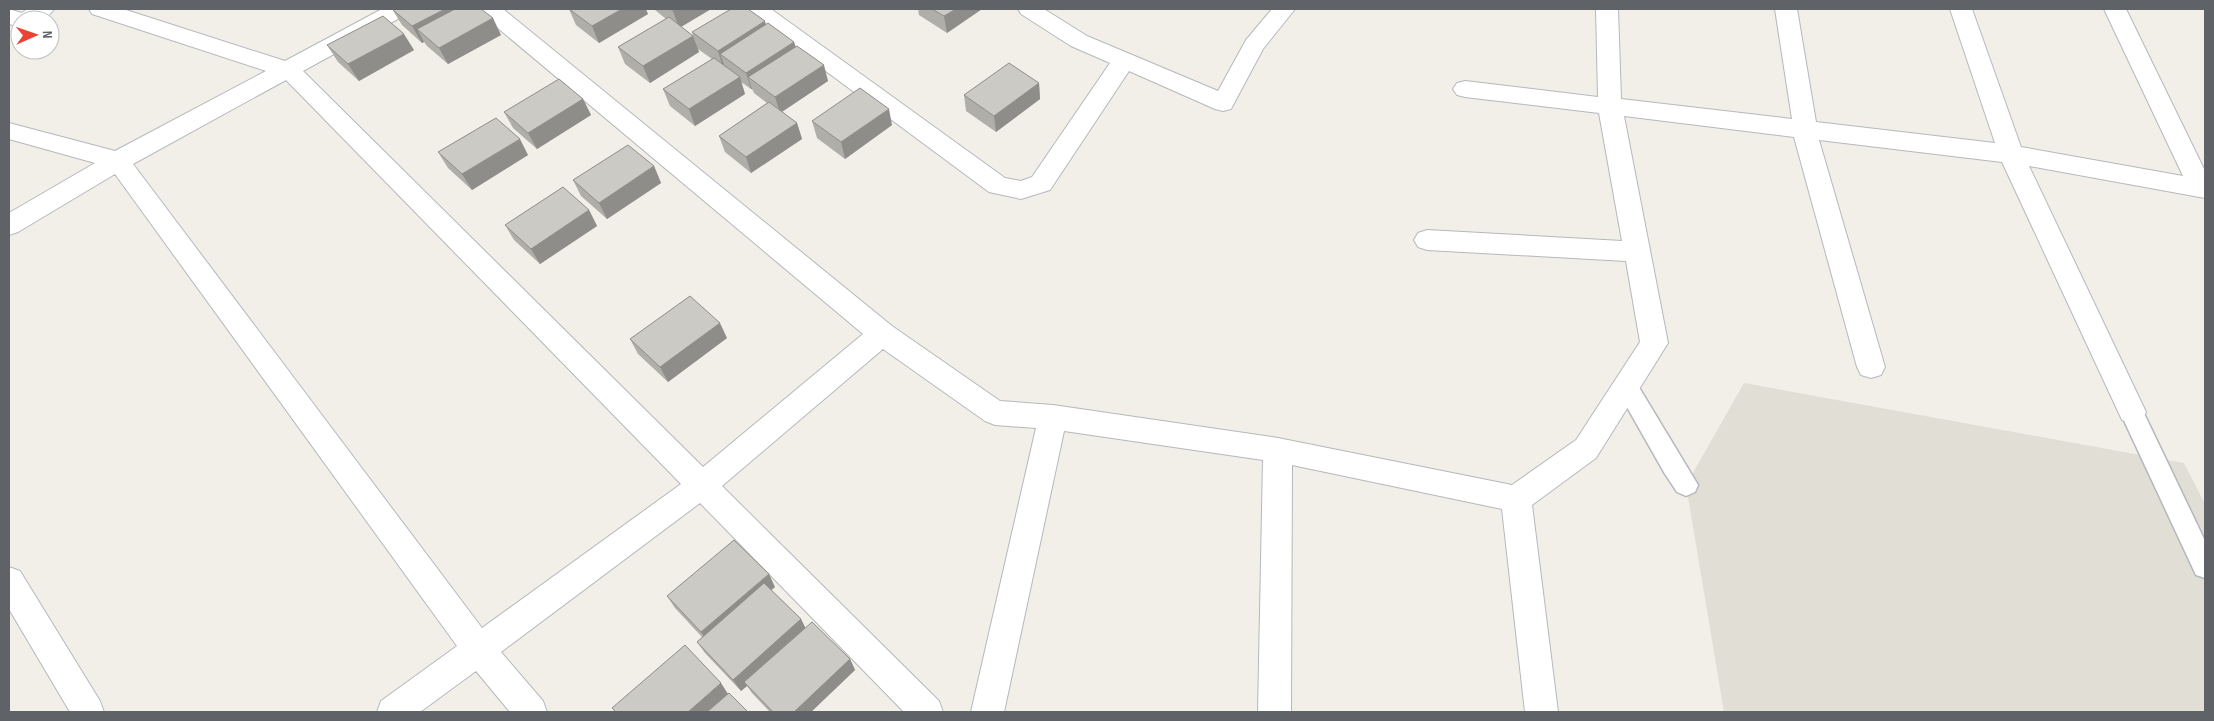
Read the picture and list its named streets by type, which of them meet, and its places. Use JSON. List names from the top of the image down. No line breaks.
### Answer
{"north":"right"}
